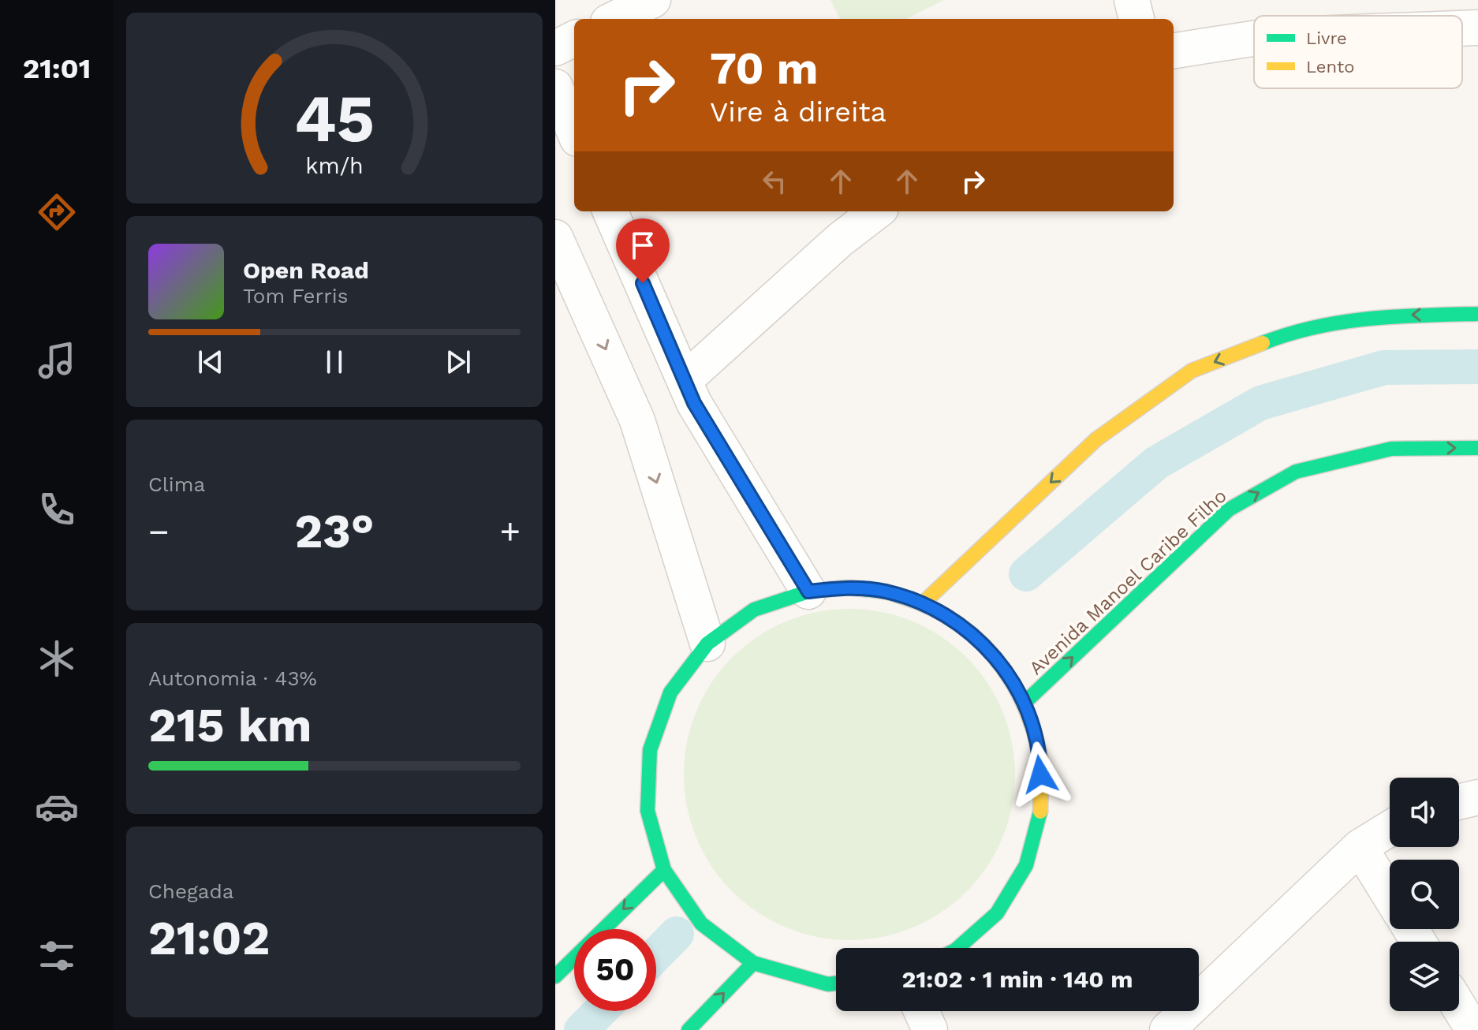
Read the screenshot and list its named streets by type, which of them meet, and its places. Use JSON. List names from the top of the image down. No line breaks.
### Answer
{"streets":{"main road":["Avenida Manoel Caribe Filho"]},"one_way":["Avenida Manoel Caribe Filho"],"legend":["Livre","Lento"],"page":{"tabs":"21:01","turn":["70 m","Vire à direita"],"song":["Open Road","Tom Ferris"],"tile":["Clima",["Autonomia · 43%","215 km"],["Chegada","21:02"]],"heat":["−","23°","+"],"limit":"50","trip":"21:02 · 1 min · 140 m","gauge":["45","km/h"]}}
